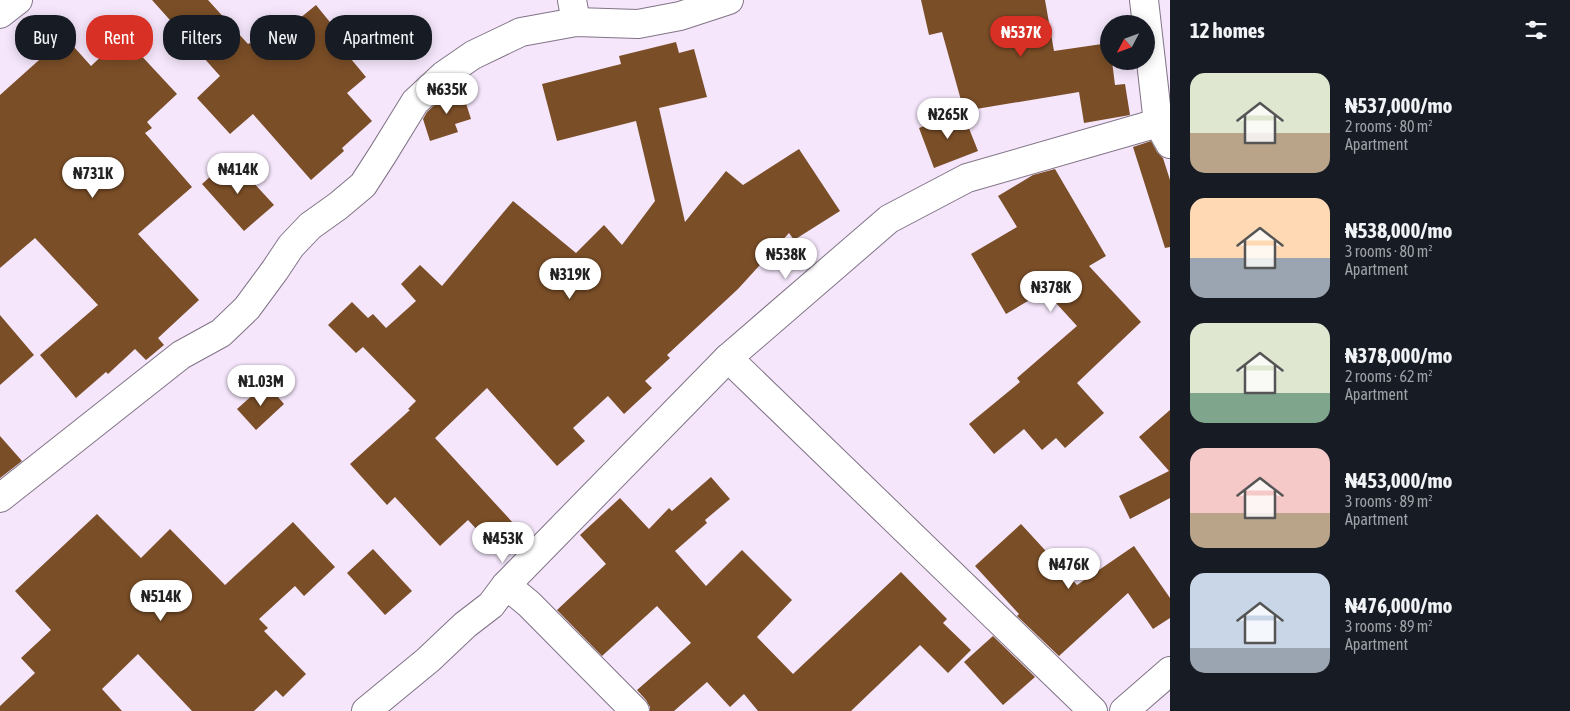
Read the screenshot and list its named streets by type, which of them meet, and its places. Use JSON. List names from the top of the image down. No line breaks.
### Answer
{"north":"bottom left","page":{"heading":"12 homes","chip":["Buy","Rent","Filters","New","Apartment"],"price":["₦537K","₦635K","₦265K","₦414K","₦731K","₦538K","₦319K","₦378K","₦1.03M","₦453K","₦476K","₦514K"],"list":[{"name":"₦537,000/mo","note":"2 rooms · 80 m² · Apartment"},{"name":"₦538,000/mo","note":"3 rooms · 80 m² · Apartment"},{"name":"₦378,000/mo","note":"2 rooms · 62 m² · Apartment"},{"name":"₦453,000/mo","note":"3 rooms · 89 m² · Apartment"},{"name":"₦476,000/mo","note":"3 rooms · 89 m² · Apartment"}]}}
